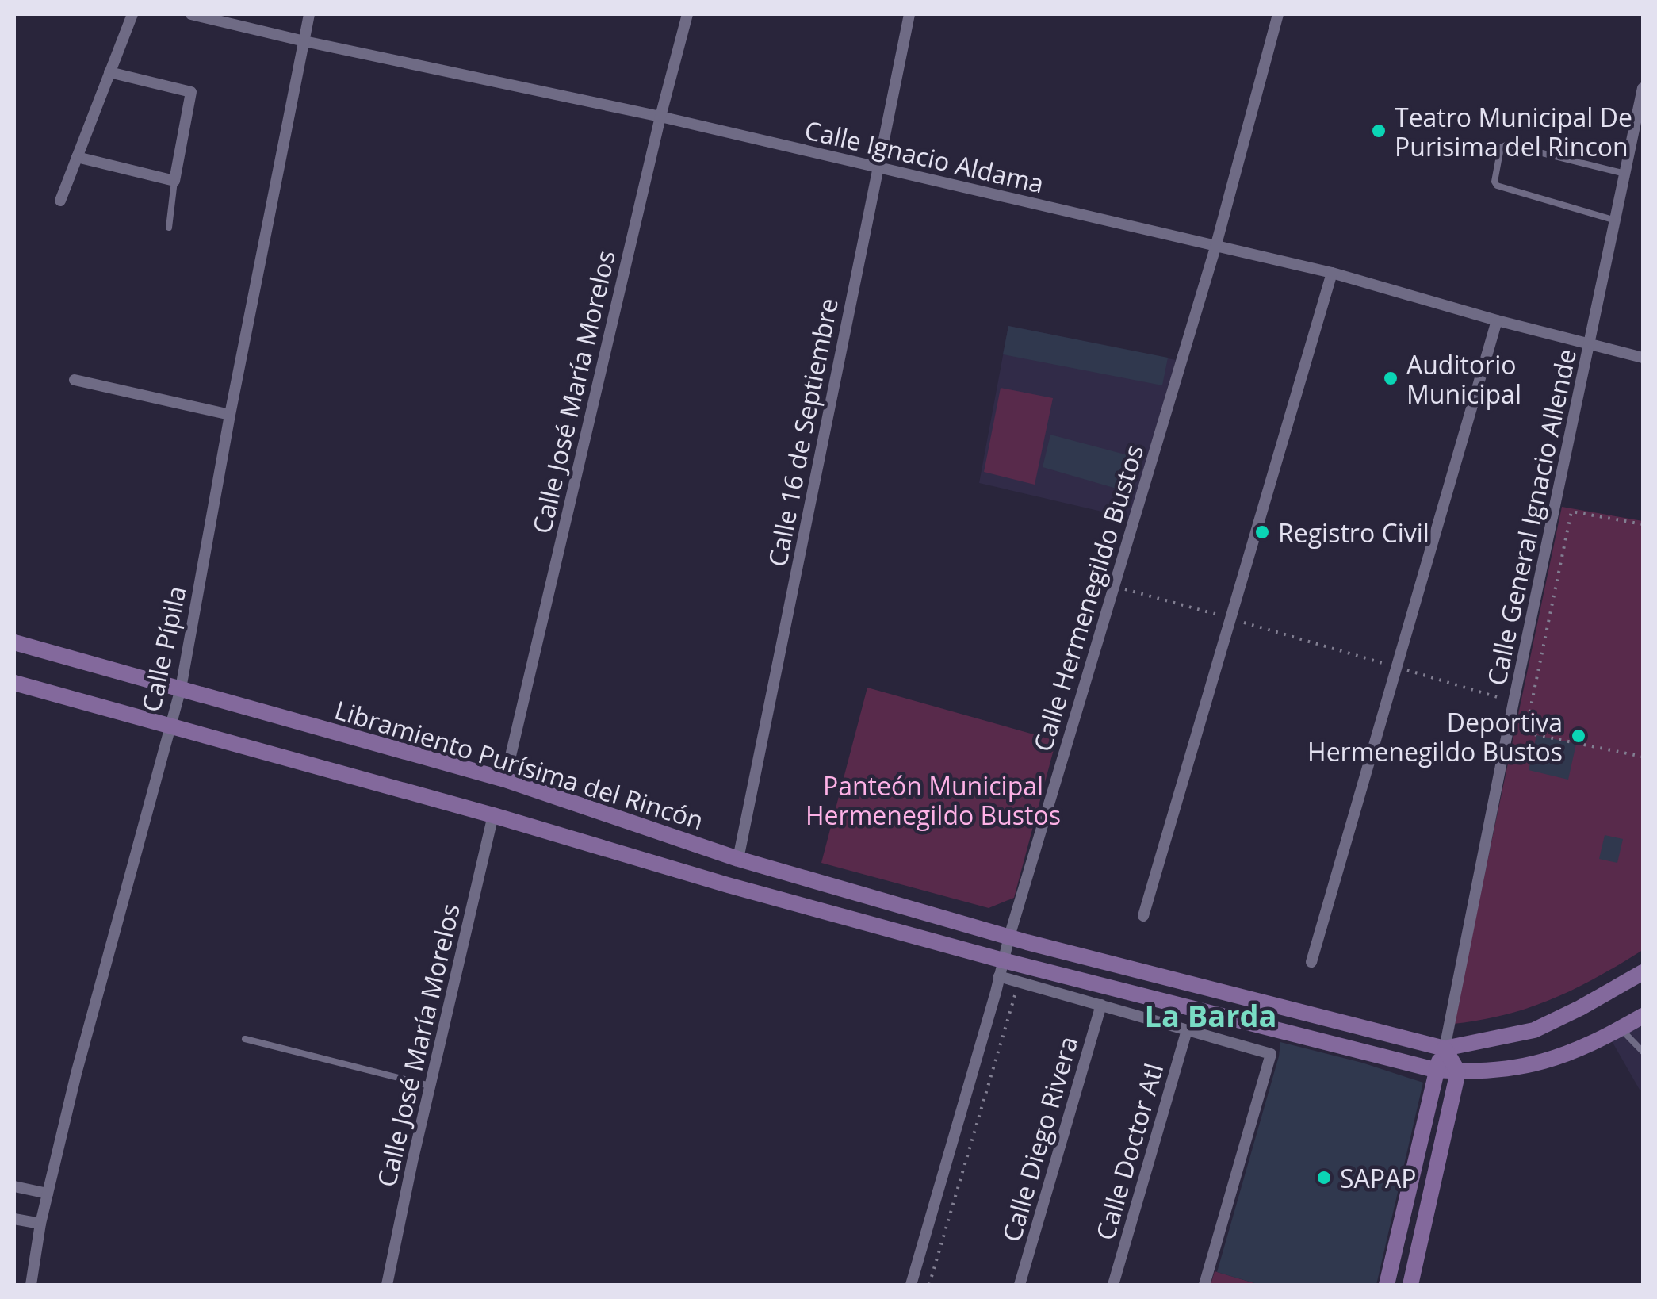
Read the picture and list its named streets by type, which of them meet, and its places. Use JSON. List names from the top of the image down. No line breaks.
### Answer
{"streets":{"main road":["Libramiento Purísima del Rincón"],"street":["Calle Ignacio Aldama","Calle José María Morelos","Calle 16 de Septiembre","Calle General Ignacio Allende","Calle Hermenegildo Bustos","Calle Pípila","Calle Diego Rivera","Calle Doctor Atl"]},"crossings":[["Calle Ignacio Aldama","Calle José María Morelos"],["Calle Ignacio Aldama","Calle 16 de Septiembre"],["Calle Ignacio Aldama","Calle General Ignacio Allende"],["Calle Ignacio Aldama","Calle Hermenegildo Bustos"],["Calle Ignacio Aldama","Calle Pípila"],["Calle José María Morelos","Libramiento Purísima del Rincón"],["Calle 16 de Septiembre","Libramiento Purísima del Rincón"],["Calle General Ignacio Allende","Libramiento Purísima del Rincón"],["Calle Hermenegildo Bustos","Libramiento Purísima del Rincón"],["Calle Pípila","Libramiento Purísima del Rincón"]],"districts":["La Barda"],"parks":["Panteón Municipal Hermenegildo Bustos"],"places":["Teatro Municipal De Purisima del Rincon","Auditorio Municipal","Registro Civil","Deportiva Hermenegildo Bustos","SAPAP"]}
